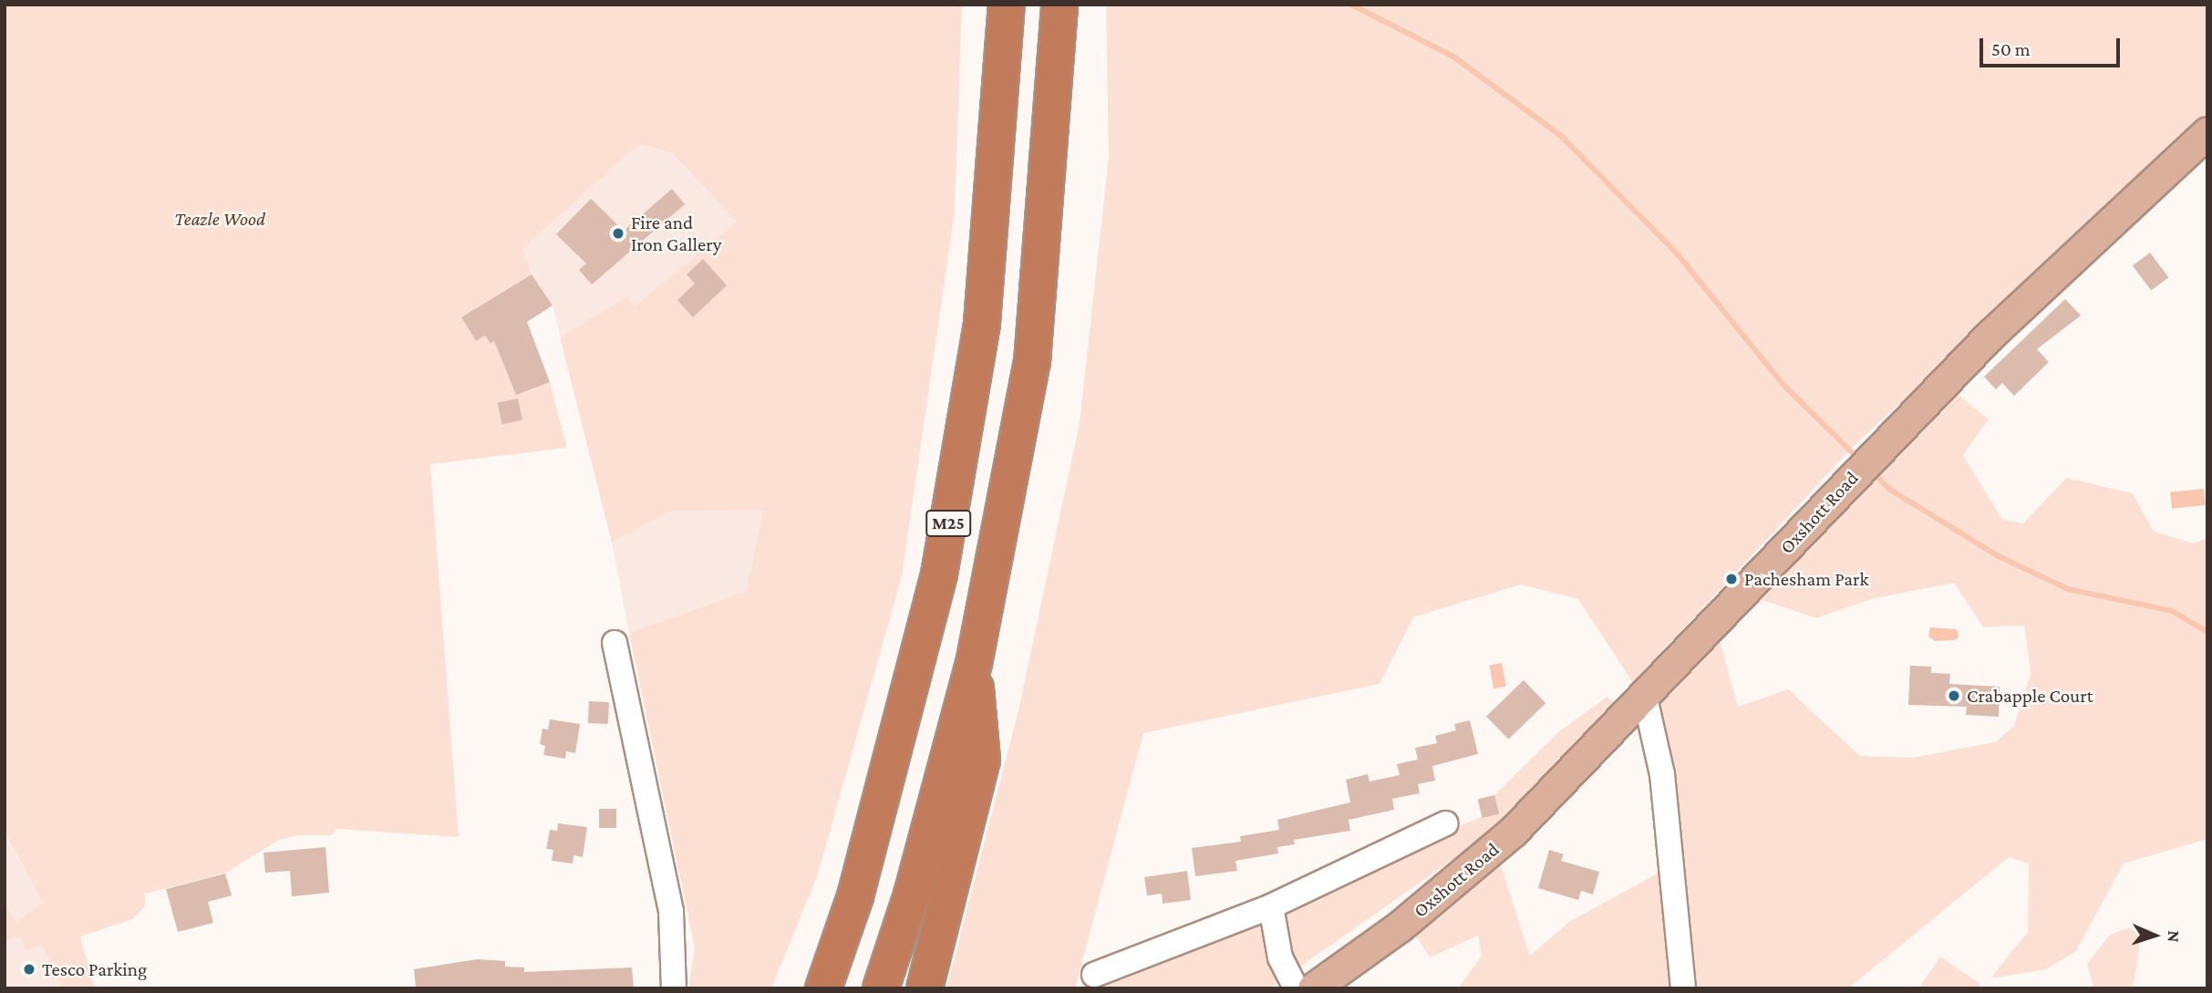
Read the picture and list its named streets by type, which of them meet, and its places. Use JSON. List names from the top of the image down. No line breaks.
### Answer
{"streets":{"highway":["M25"],"main road":["Oxshott Road"]},"parks":["Teazle Wood"],"places":["Fire and Iron Gallery","Pachesham Park","Crabapple Court","Tesco Parking"],"scale_bar":"50 m","north":"right"}
